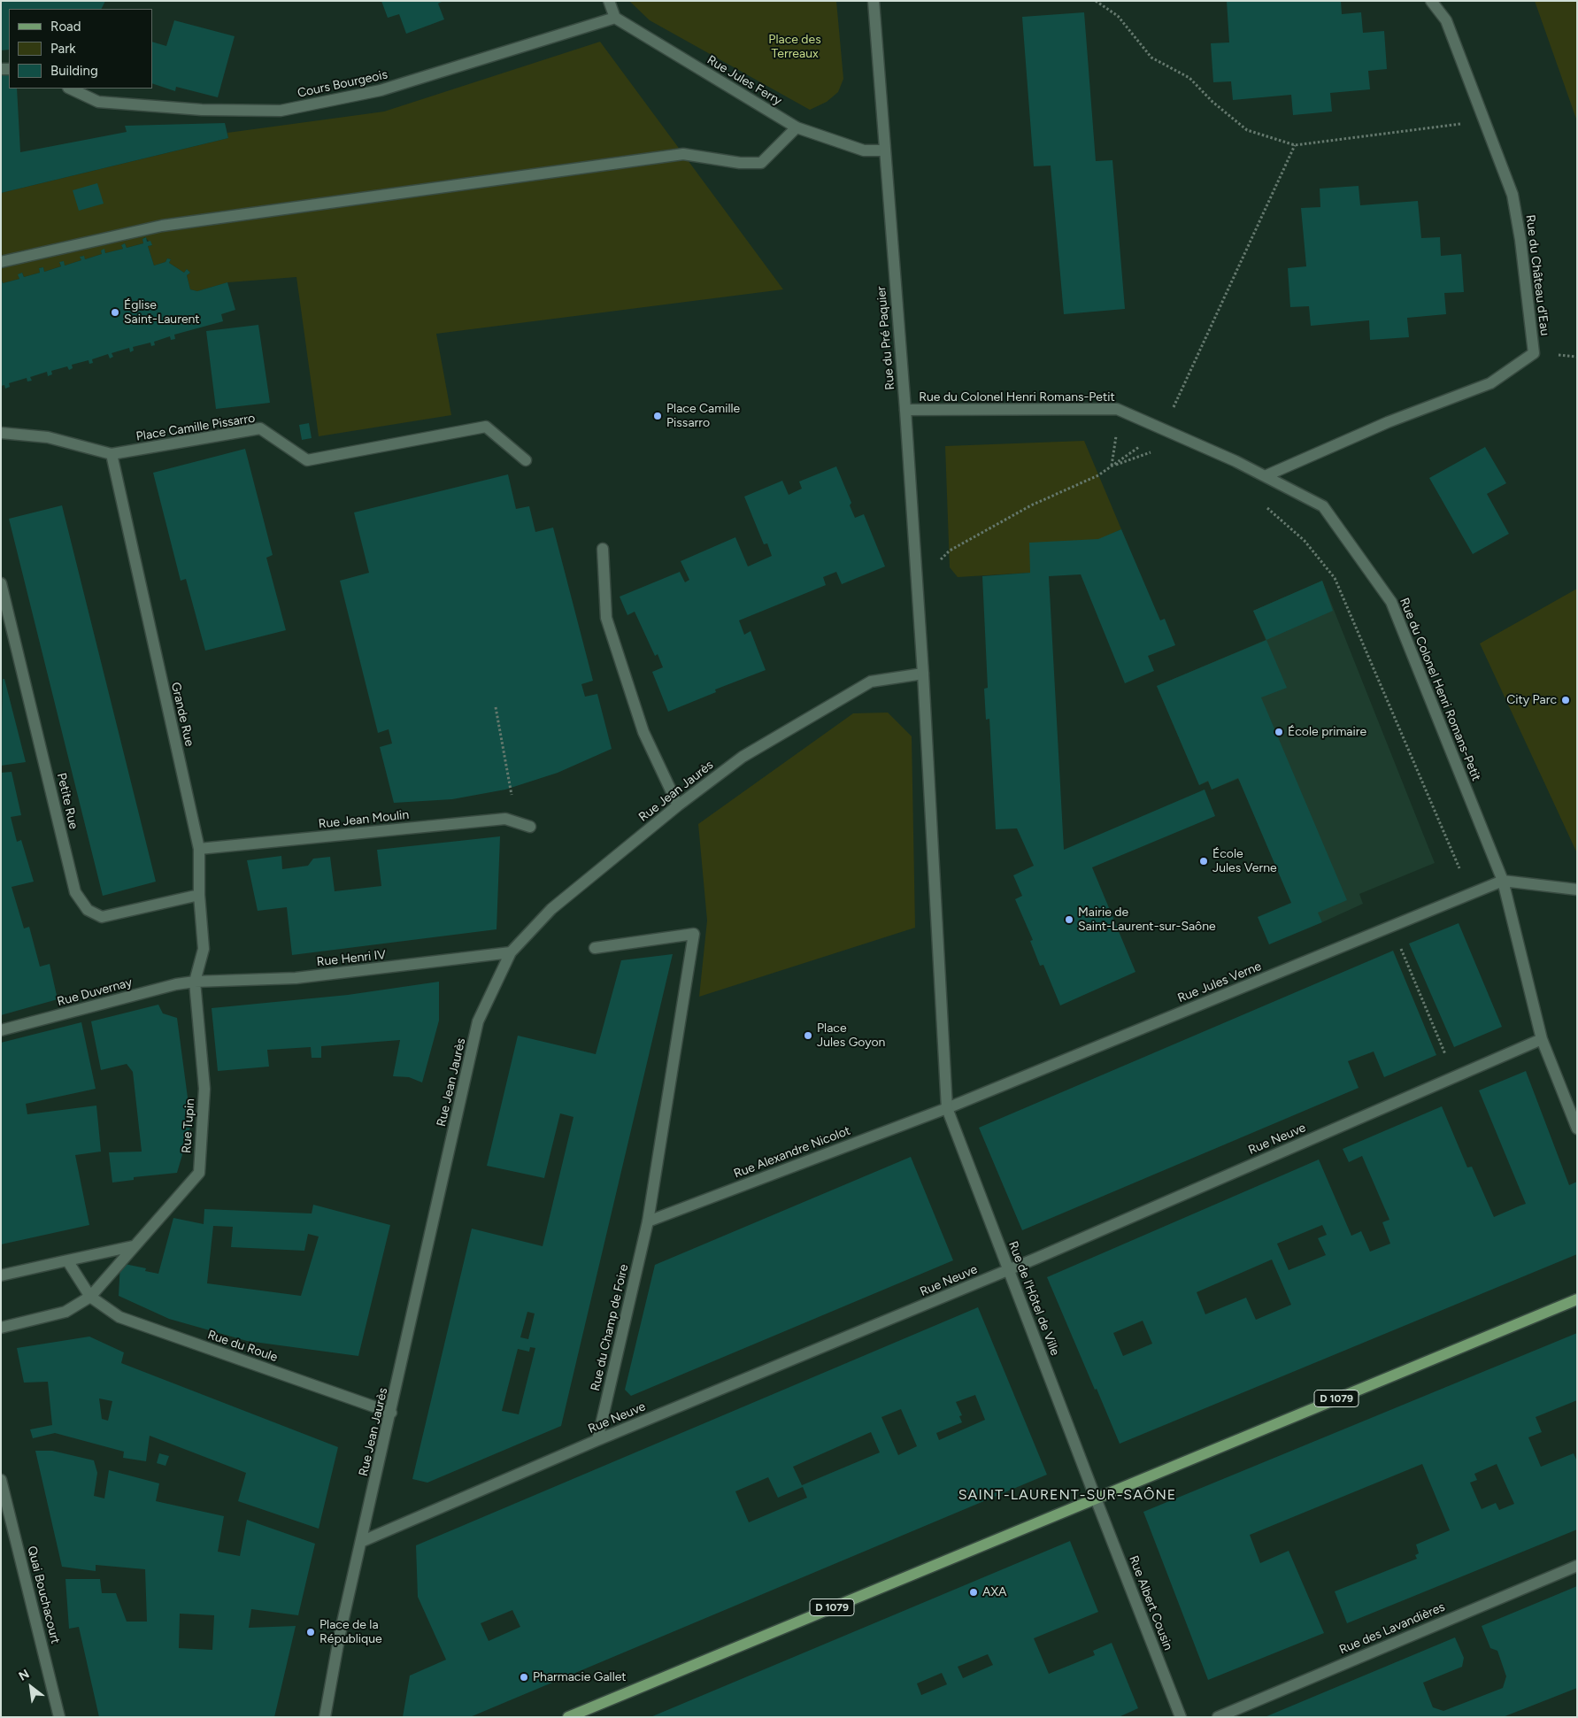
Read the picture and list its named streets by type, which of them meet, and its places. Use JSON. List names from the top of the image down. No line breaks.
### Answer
{"streets":{"main road":["D 1079"],"street":["Rue Jules Ferry","Cours Bourgeois","Rue du Château d'Eau","Rue du Pré Paquier","Rue du Colonel Henri Romans-Petit","Place Camille Pissarro","Grande Rue","Rue Jean Jaurès","Petite Rue","Rue Jean Moulin","Rue Henri IV","Rue Jules Verne","Rue Duvernay","Rue Tupin","Rue Neuve","Rue Alexandre Nicolot","Rue de l'Hôtel de Ville","Rue du Champ de Foire","Rue du Roule","Quai Bouchacourt","Rue Albert Cousin","Rue des Lavandières"]},"crossings":[["Rue Jules Ferry","Cours Bourgeois"],["Rue Jules Ferry","Rue du Pré Paquier"],["Rue du Château d'Eau","Rue du Colonel Henri Romans-Petit"],["Rue du Pré Paquier","Rue du Colonel Henri Romans-Petit"],["Rue du Pré Paquier","Rue Jean Jaurès"],["Rue du Colonel Henri Romans-Petit","Rue Jules Verne"],["Rue du Colonel Henri Romans-Petit","Rue Neuve"],["Place Camille Pissarro","Grande Rue"],["Grande Rue","Petite Rue"],["Grande Rue","Rue Jean Moulin"],["Grande Rue","Rue Henri IV"],["Grande Rue","Rue Duvernay"],["Grande Rue","Rue Tupin"],["Rue Jean Jaurès","Rue Henri IV"],["Rue Jean Jaurès","Rue Neuve"],["Rue Jean Jaurès","Rue du Roule"],["Rue Henri IV","Rue Duvernay"],["Rue Henri IV","Rue Tupin"],["Rue Jules Verne","Rue Alexandre Nicolot"],["Rue Jules Verne","Rue de l'Hôtel de Ville"],["Rue Duvernay","Rue Tupin"],["Rue Tupin","Rue du Roule"],["Rue Neuve","Rue de l'Hôtel de Ville"],["Rue Neuve","Rue du Champ de Foire"],["Rue Alexandre Nicolot","Rue de l'Hôtel de Ville"],["Rue Alexandre Nicolot","Rue du Champ de Foire"],["Rue de l'Hôtel de Ville","D 1079"],["Rue de l'Hôtel de Ville","Rue Albert Cousin"],["D 1079","Rue Albert Cousin"]],"districts":["SAINT-LAURENT-SUR-SAÔNE"],"parks":["Place des Terreaux"],"places":["Église Saint-Laurent","Place Camille Pissarro","City Parc","École primaire","École Jules Verne","Mairie de Saint-Laurent-sur-Saône","Place Jules Goyon","AXA","Place de la République","Pharmacie Gallet"],"legend":["Road","Park","Building"],"north":"top left"}
